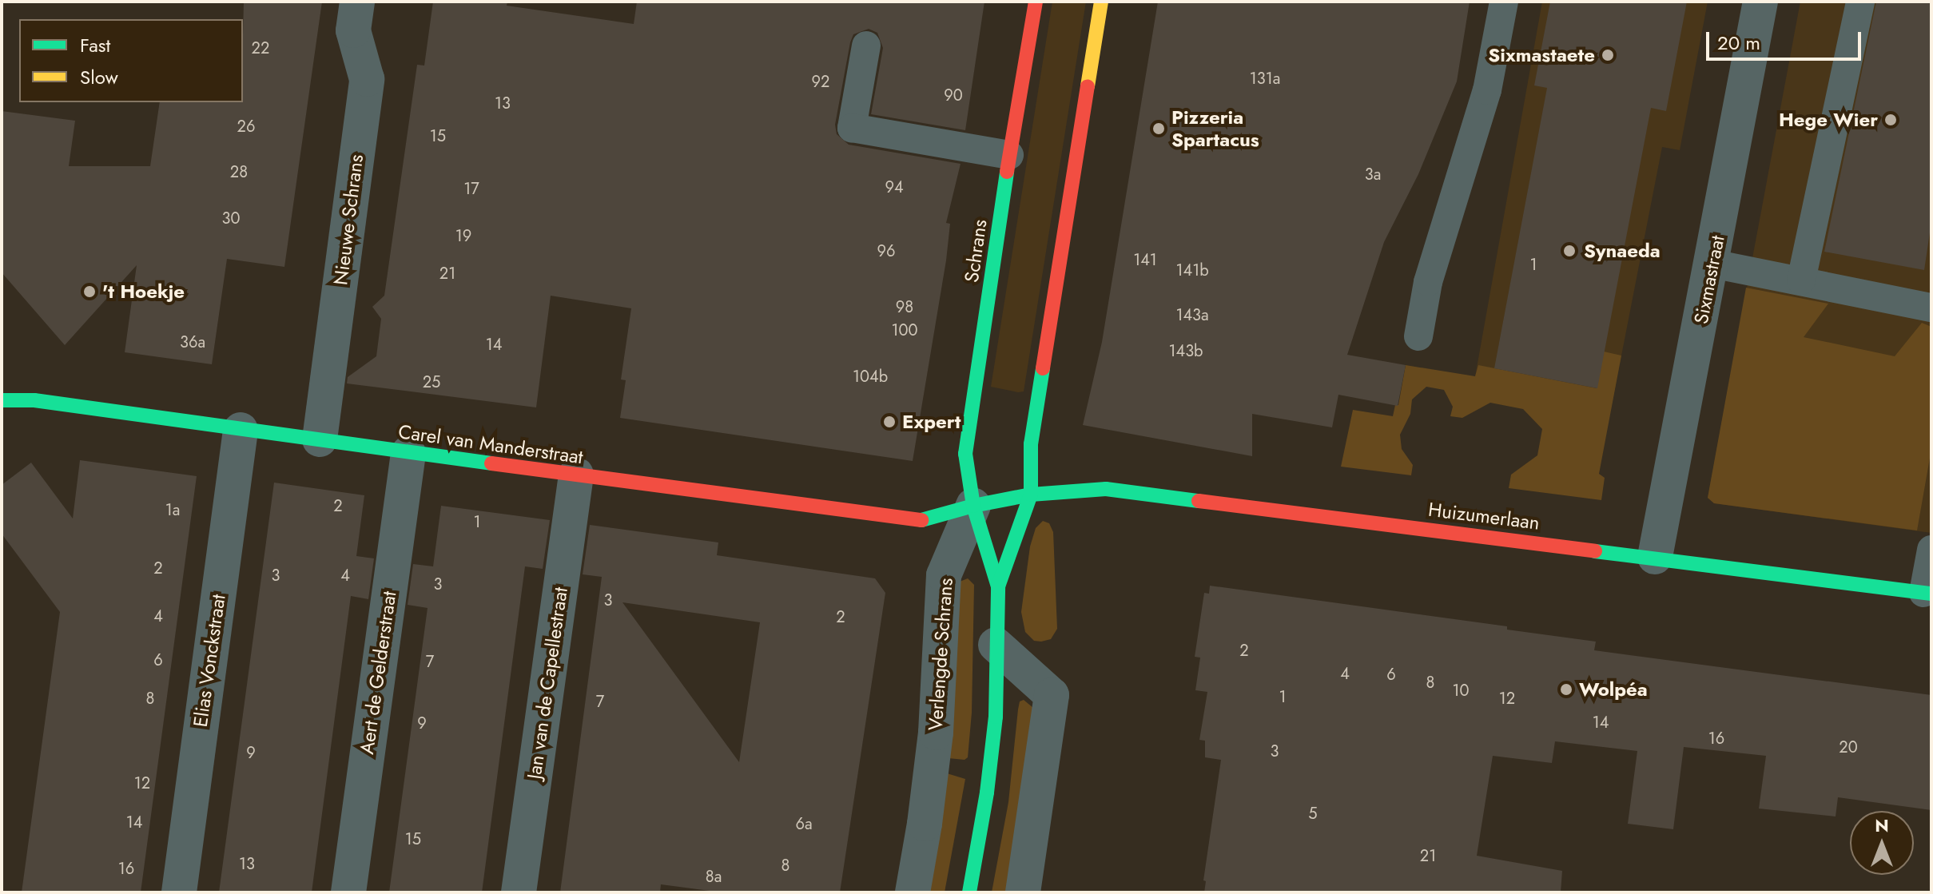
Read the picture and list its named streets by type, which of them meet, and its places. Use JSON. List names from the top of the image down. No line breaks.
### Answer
{"streets":{"street":["Nieuwe Schrans","Schrans","Sixmastraat","Carel van Manderstraat","Huizumerlaan","Verlengde Schrans","Elias Vonckstraat","Aert de Gelderstraat","Jan van de Capellestraat"]},"crossings":[["Nieuwe Schrans","Carel van Manderstraat"],["Schrans","Carel van Manderstraat"],["Schrans","Verlengde Schrans"],["Sixmastraat","Huizumerlaan"],["Carel van Manderstraat","Huizumerlaan"],["Carel van Manderstraat","Verlengde Schrans"],["Carel van Manderstraat","Elias Vonckstraat"],["Carel van Manderstraat","Aert de Gelderstraat"],["Carel van Manderstraat","Jan van de Capellestraat"]],"places":["Sixmastaete","Hege Wier","Pizzeria Spartacus","Synaeda","'t Hoekje","Expert","Wolpéa"],"house_numbers":["22","131a","92","90","13","26","15","28","3a","94","17","30","19","96","141","1","141b","21","98","143a","100","36a","14","143b","104b","25","2","1a","1","2","3","4","3","3","4","2","2","6","7","4","6","8","10","1","8","12","7","14","9","16","20","3","9","12","5","14","6a","15","21","13","8","16","8a"],"legend":["Fast","Slow"],"scale_bar":"20 m","north":"top"}
